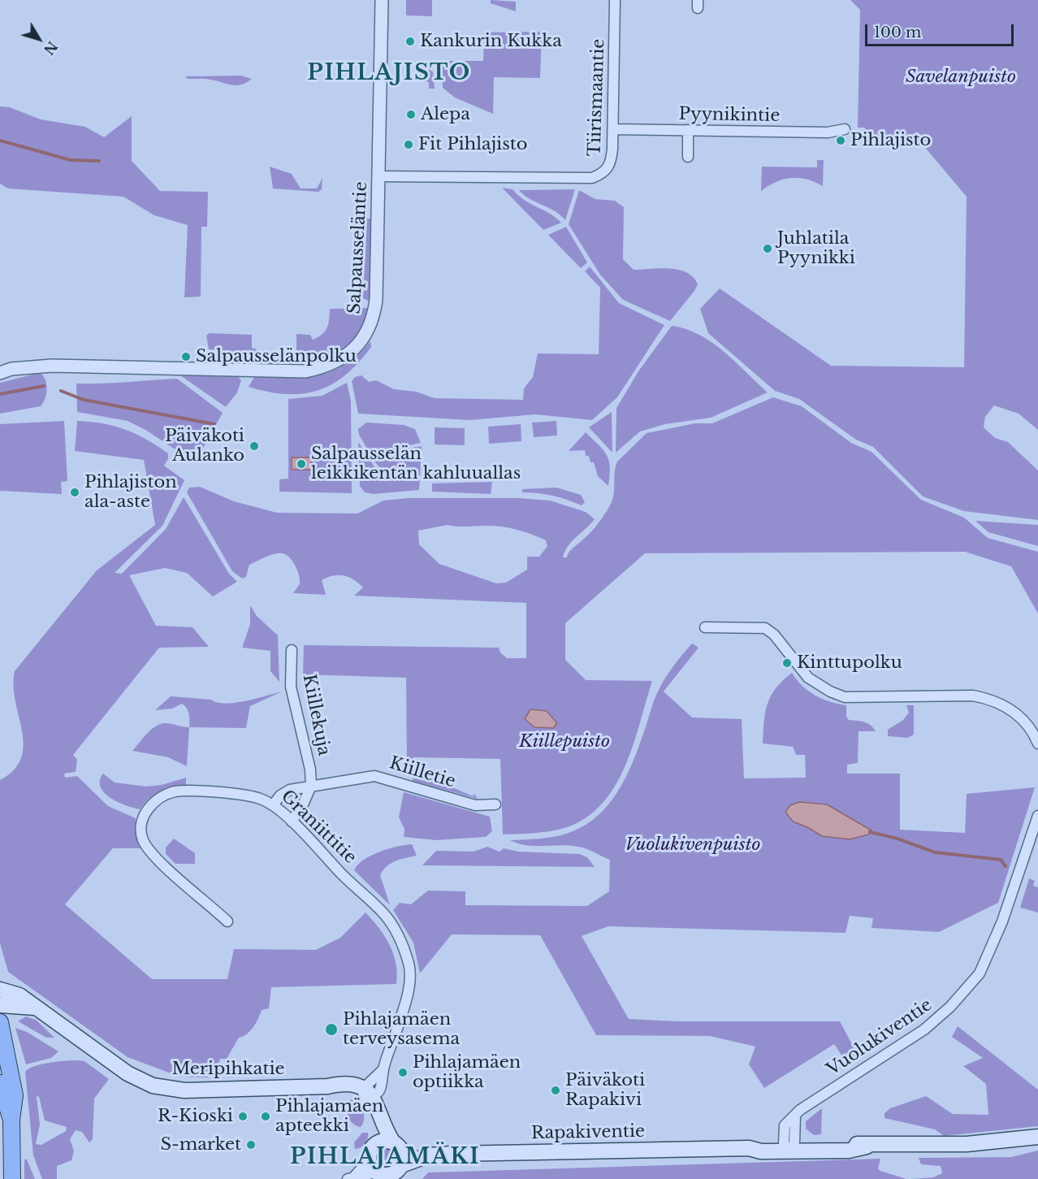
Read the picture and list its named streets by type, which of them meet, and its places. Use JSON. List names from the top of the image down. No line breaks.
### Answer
{"streets":{"main road":["Meripihkatie","Rapakiventie"],"street":["Tiirismaantie","Pyynikintie","Salpausseläntie","Kiillekuja","Kiilletie","Graniittitie","Vuolukiventie"]},"crossings":[["Tiirismaantie","Pyynikintie"],["Tiirismaantie","Salpausseläntie"],["Kiillekuja","Kiilletie"],["Kiilletie","Graniittitie"],["Graniittitie","Meripihkatie"],["Vuolukiventie","Rapakiventie"]],"districts":["PIHLAJISTO","PIHLAJAMÄKI"],"parks":["Savelanpuisto","Kiillepuisto","Vuolukivenpuisto"],"places":["Kankurin Kukka","Alepa","Pihlajisto","Fit Pihlajisto","Juhlatila Pyynikki","Salpausselänpolku","Päiväkoti Aulanko","Salpausselän leikkikentän kahluuallas","Pihlajiston ala-aste","Kinttupolku","Pihlajamäen terveysasema","Pihlajamäen optiikka","Päiväkoti Rapakivi","R-Kioski","Pihlajamäen apteekki","S-market"],"scale_bar":"100 m","north":"bottom right"}
